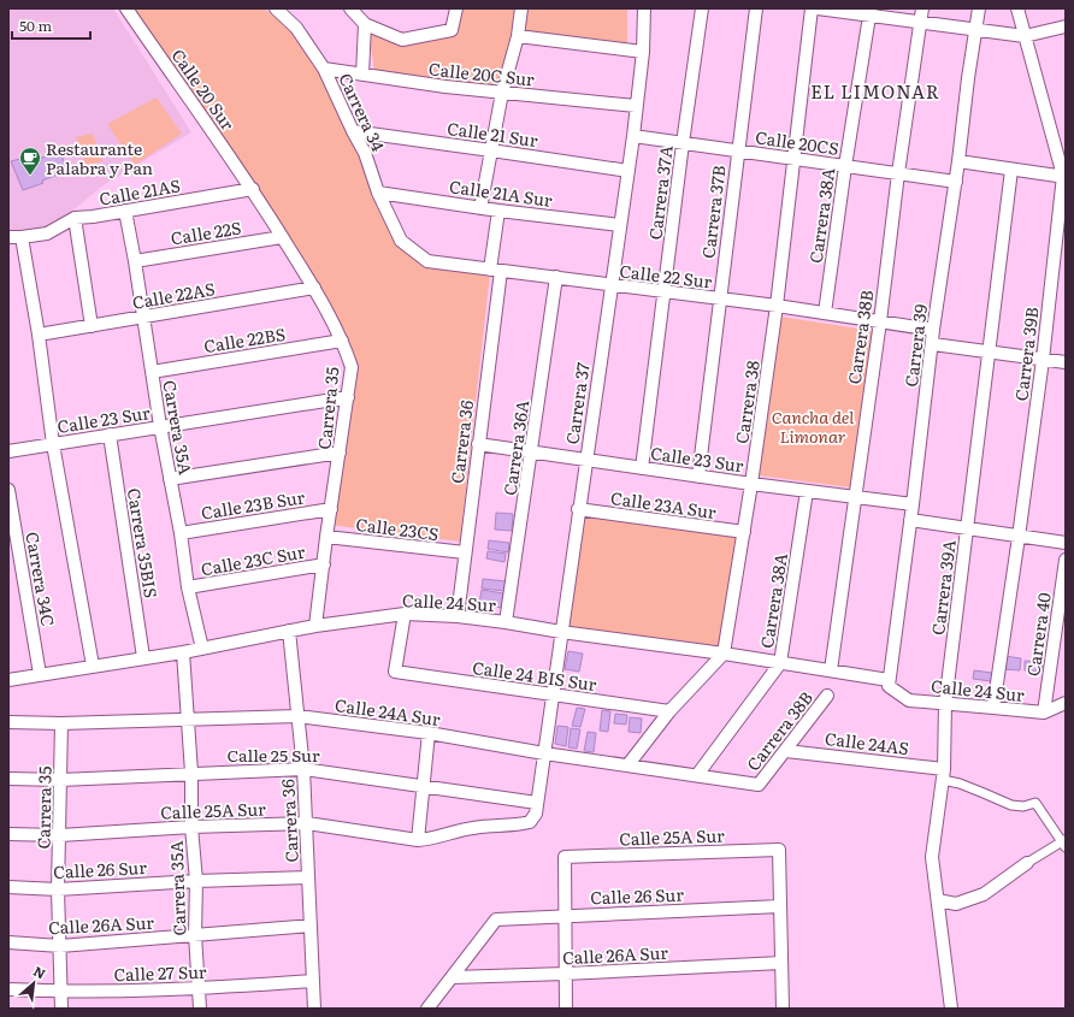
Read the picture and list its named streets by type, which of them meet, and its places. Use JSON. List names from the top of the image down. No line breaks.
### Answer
{"streets":{"street":["Calle 20C Sur","Calle 20 Sur","Carrera 34","Calle 21 Sur","Calle 20CS","Calle 21AS","Calle 21A Sur","Carrera 37A","Carrera 37B","Carrera 38A","Calle 22S","Calle 22 Sur","Calle 22AS","Carrera 38B","Calle 22BS","Carrera 39","Carrera 39B","Carrera 38","Carrera 37","Carrera 35","Calle 23 Sur","Carrera 35A","Carrera 36","Carrera 36A","Calle 23B Sur","Calle 23A Sur","Calle 23CS","Carrera 35BIS","Calle 23C Sur","Carrera 34C","Carrera 39A","Calle 24 Sur","Carrera 40","Calle 24 BIS Sur","Calle 24A Sur","Calle 24AS","Calle 25 Sur","Calle 25A Sur","Calle 26 Sur","Calle 26A Sur","Calle 27 Sur"]},"crossings":[["Calle 20C Sur","Carrera 34"],["Calle 20C Sur","Carrera 37"],["Calle 20 Sur","Calle 21AS"],["Calle 20 Sur","Carrera 35"],["Carrera 34","Calle 21 Sur"],["Carrera 34","Calle 21A Sur"],["Carrera 34","Calle 22 Sur"],["Calle 21 Sur","Carrera 37"],["Calle 20CS","Carrera 37A"],["Calle 20CS","Carrera 37B"],["Calle 20CS","Carrera 38A"],["Calle 20CS","Carrera 38B"],["Calle 20CS","Carrera 39"],["Calle 20CS","Carrera 38"],["Calle 20CS","Carrera 37"],["Calle 21AS","Carrera 35"],["Calle 21AS","Carrera 35A"],["Calle 21A Sur","Carrera 37"],["Calle 21A Sur","Carrera 36"],["Carrera 37A","Calle 22 Sur"],["Carrera 37A","Calle 23 Sur"],["Carrera 37B","Calle 22 Sur"],["Carrera 37B","Calle 23 Sur"],["Carrera 38A","Calle 22 Sur"],["Carrera 38A","Calle 23 Sur"],["Carrera 38A","Calle 24 Sur"],["Carrera 38A","Calle 24A Sur"],["Calle 22S","Carrera 35"],["Calle 22S","Carrera 35A"],["Calle 22 Sur","Carrera 38B"],["Calle 22 Sur","Carrera 39"],["Calle 22 Sur","Carrera 38"],["Calle 22 Sur","Carrera 37"],["Calle 22 Sur","Carrera 36"],["Calle 22 Sur","Carrera 36A"],["Calle 22AS","Carrera 35"],["Calle 22AS","Carrera 35A"],["Carrera 38B","Calle 23 Sur"],["Carrera 38B","Calle 24 Sur"],["Carrera 38B","Calle 24A Sur"],["Carrera 38B","Calle 24AS"],["Calle 22BS","Carrera 35"],["Calle 22BS","Carrera 35A"],["Carrera 39","Calle 23 Sur"],["Carrera 39","Calle 24 Sur"],["Carrera 39B","Calle 24 Sur"],["Carrera 38","Calle 23 Sur"],["Carrera 38","Calle 23A Sur"],["Carrera 38","Calle 24 Sur"],["Carrera 37","Calle 23 Sur"],["Carrera 37","Calle 23A Sur"],["Carrera 37","Calle 24 Sur"],["Carrera 37","Calle 24 BIS Sur"],["Carrera 37","Calle 24A Sur"],["Carrera 37","Calle 25 Sur"],["Carrera 37","Calle 25A Sur"],["Carrera 35","Calle 23 Sur"],["Carrera 35","Calle 23B Sur"],["Carrera 35","Calle 23CS"],["Carrera 35","Calle 23C Sur"],["Carrera 35","Calle 24 Sur"],["Carrera 35","Calle 24A Sur"],["Carrera 35","Calle 25 Sur"],["Carrera 35","Calle 25A Sur"],["Carrera 35","Calle 26 Sur"],["Carrera 35","Calle 26A Sur"],["Carrera 35","Calle 27 Sur"],["Calle 23 Sur","Carrera 35A"],["Calle 23 Sur","Carrera 36"],["Calle 23 Sur","Carrera 36A"],["Calle 23 Sur","Carrera 35BIS"],["Carrera 35A","Calle 23B Sur"],["Carrera 35A","Calle 23C Sur"],["Carrera 35A","Calle 24 Sur"],["Carrera 35A","Calle 24A Sur"],["Carrera 35A","Calle 25 Sur"],["Carrera 35A","Calle 25A Sur"],["Carrera 35A","Calle 26 Sur"],["Carrera 35A","Calle 26A Sur"],["Carrera 35A","Calle 27 Sur"],["Carrera 36","Calle 23CS"],["Carrera 36","Calle 24 Sur"],["Carrera 36","Calle 24A Sur"],["Carrera 36","Calle 25 Sur"],["Carrera 36","Calle 25A Sur"],["Carrera 36","Calle 26 Sur"],["Carrera 36","Calle 26A Sur"],["Carrera 36","Calle 27 Sur"],["Carrera 36A","Calle 24 Sur"],["Carrera 35BIS","Calle 24 Sur"],["Carrera 34C","Calle 24 Sur"],["Carrera 39A","Calle 24 Sur"],["Carrera 39A","Calle 24AS"],["Calle 24 Sur","Carrera 40"],["Calle 24 Sur","Calle 24 BIS Sur"],["Calle 25A Sur","Calle 26 Sur"],["Calle 26 Sur","Calle 26A Sur"]],"districts":["EL LIMONAR"],"parks":["Cancha del Limonar"],"places":{"cafe":["Restaurante Palabra y Pan"]},"scale_bar":"50 m","north":"top right"}
